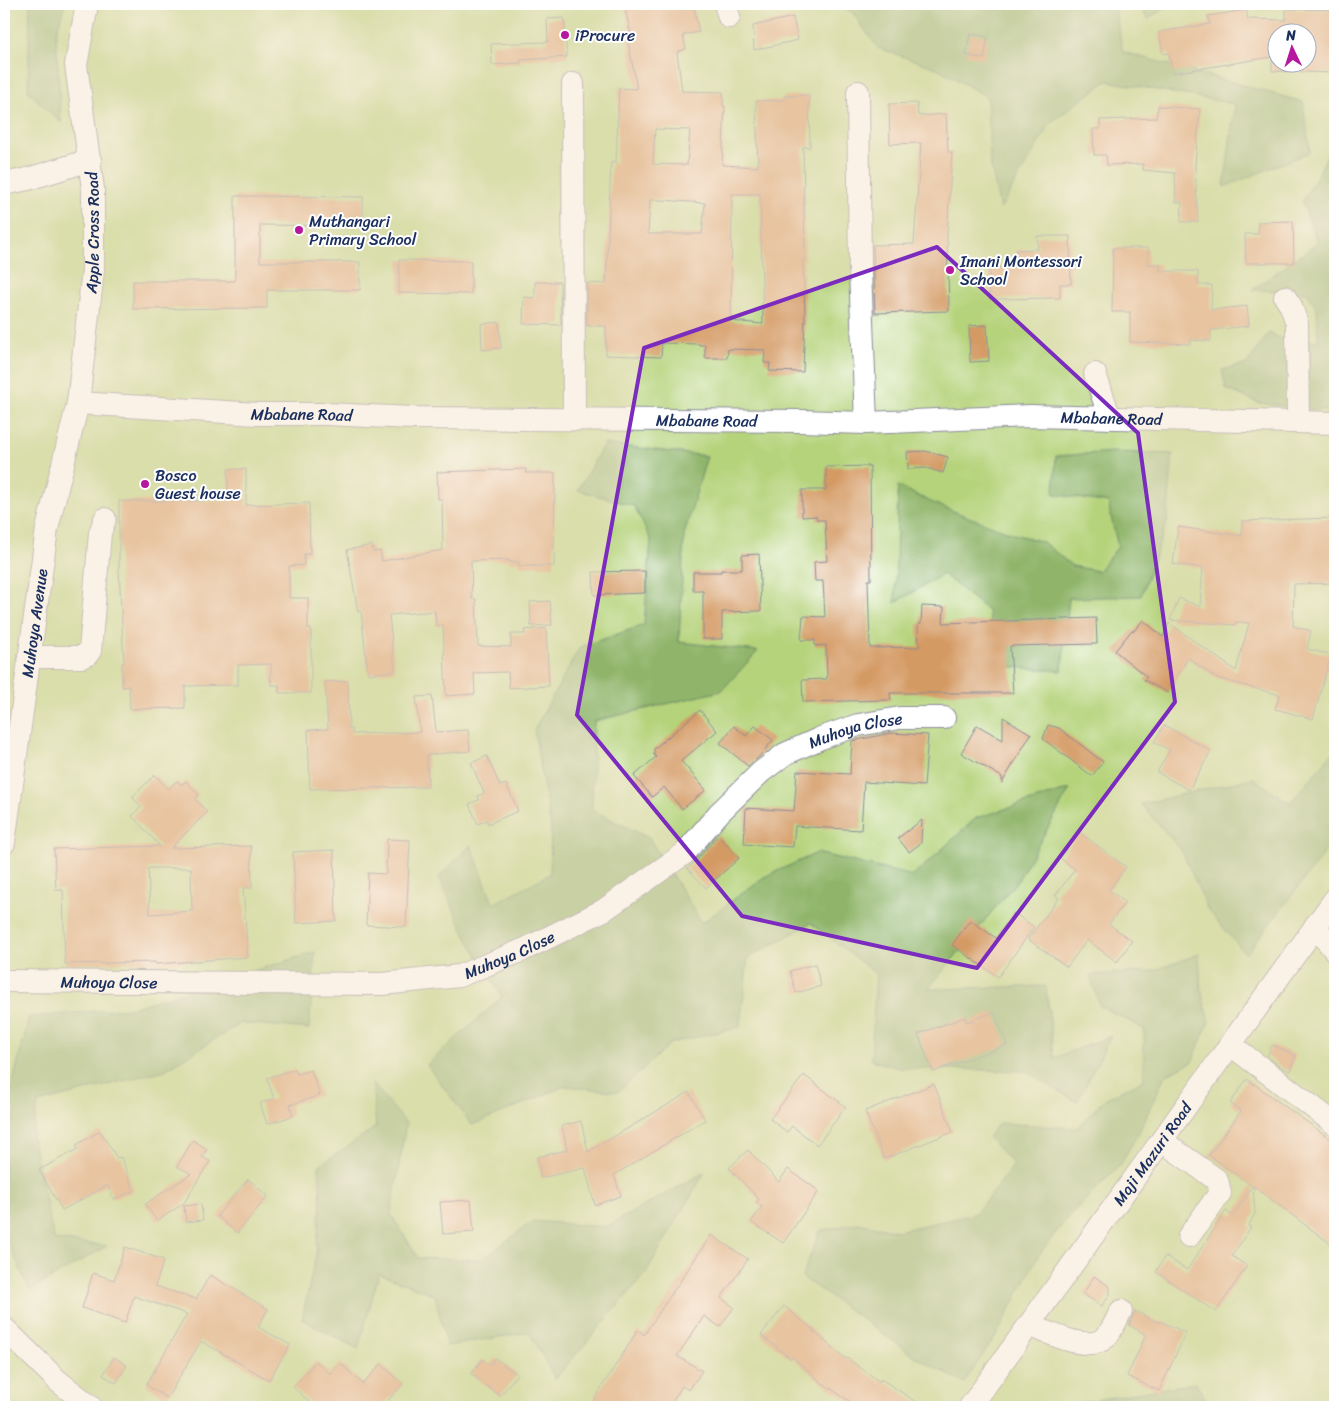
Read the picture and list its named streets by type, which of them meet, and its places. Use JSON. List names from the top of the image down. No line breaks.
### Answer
{"streets":{"street":["Apple Cross Road","Mbabane Road","Muhoya Avenue","Muhoya Close","Maji Mazuri Road"]},"crossings":[["Apple Cross Road","Mbabane Road"],["Apple Cross Road","Muhoya Avenue"],["Mbabane Road","Muhoya Avenue"]],"places":["iProcure","Muthangari Primary School","Imani Montessori School","Bosco Guest house"],"north":"top"}
